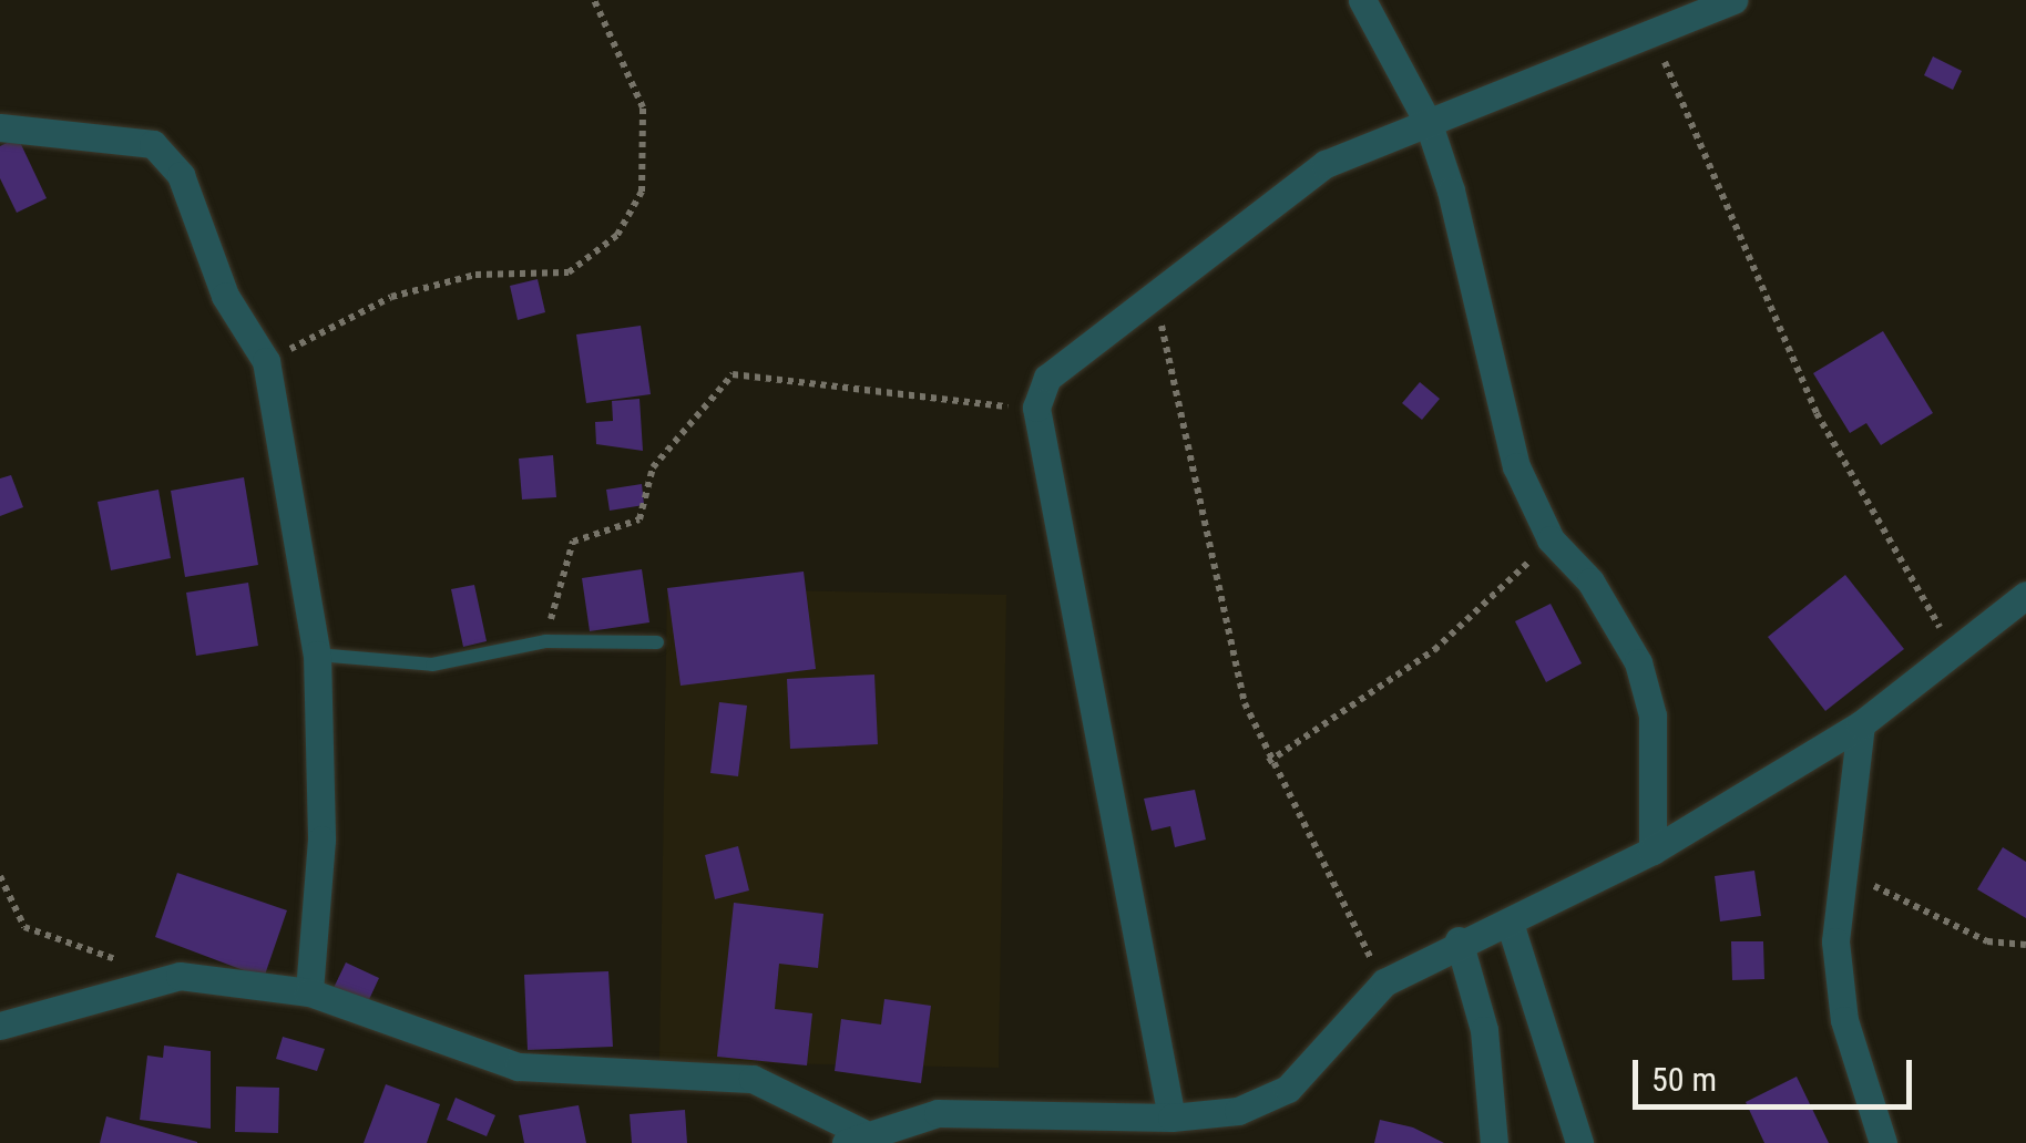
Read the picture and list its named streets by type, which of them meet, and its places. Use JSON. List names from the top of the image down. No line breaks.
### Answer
{"scale_bar":"50 m"}
